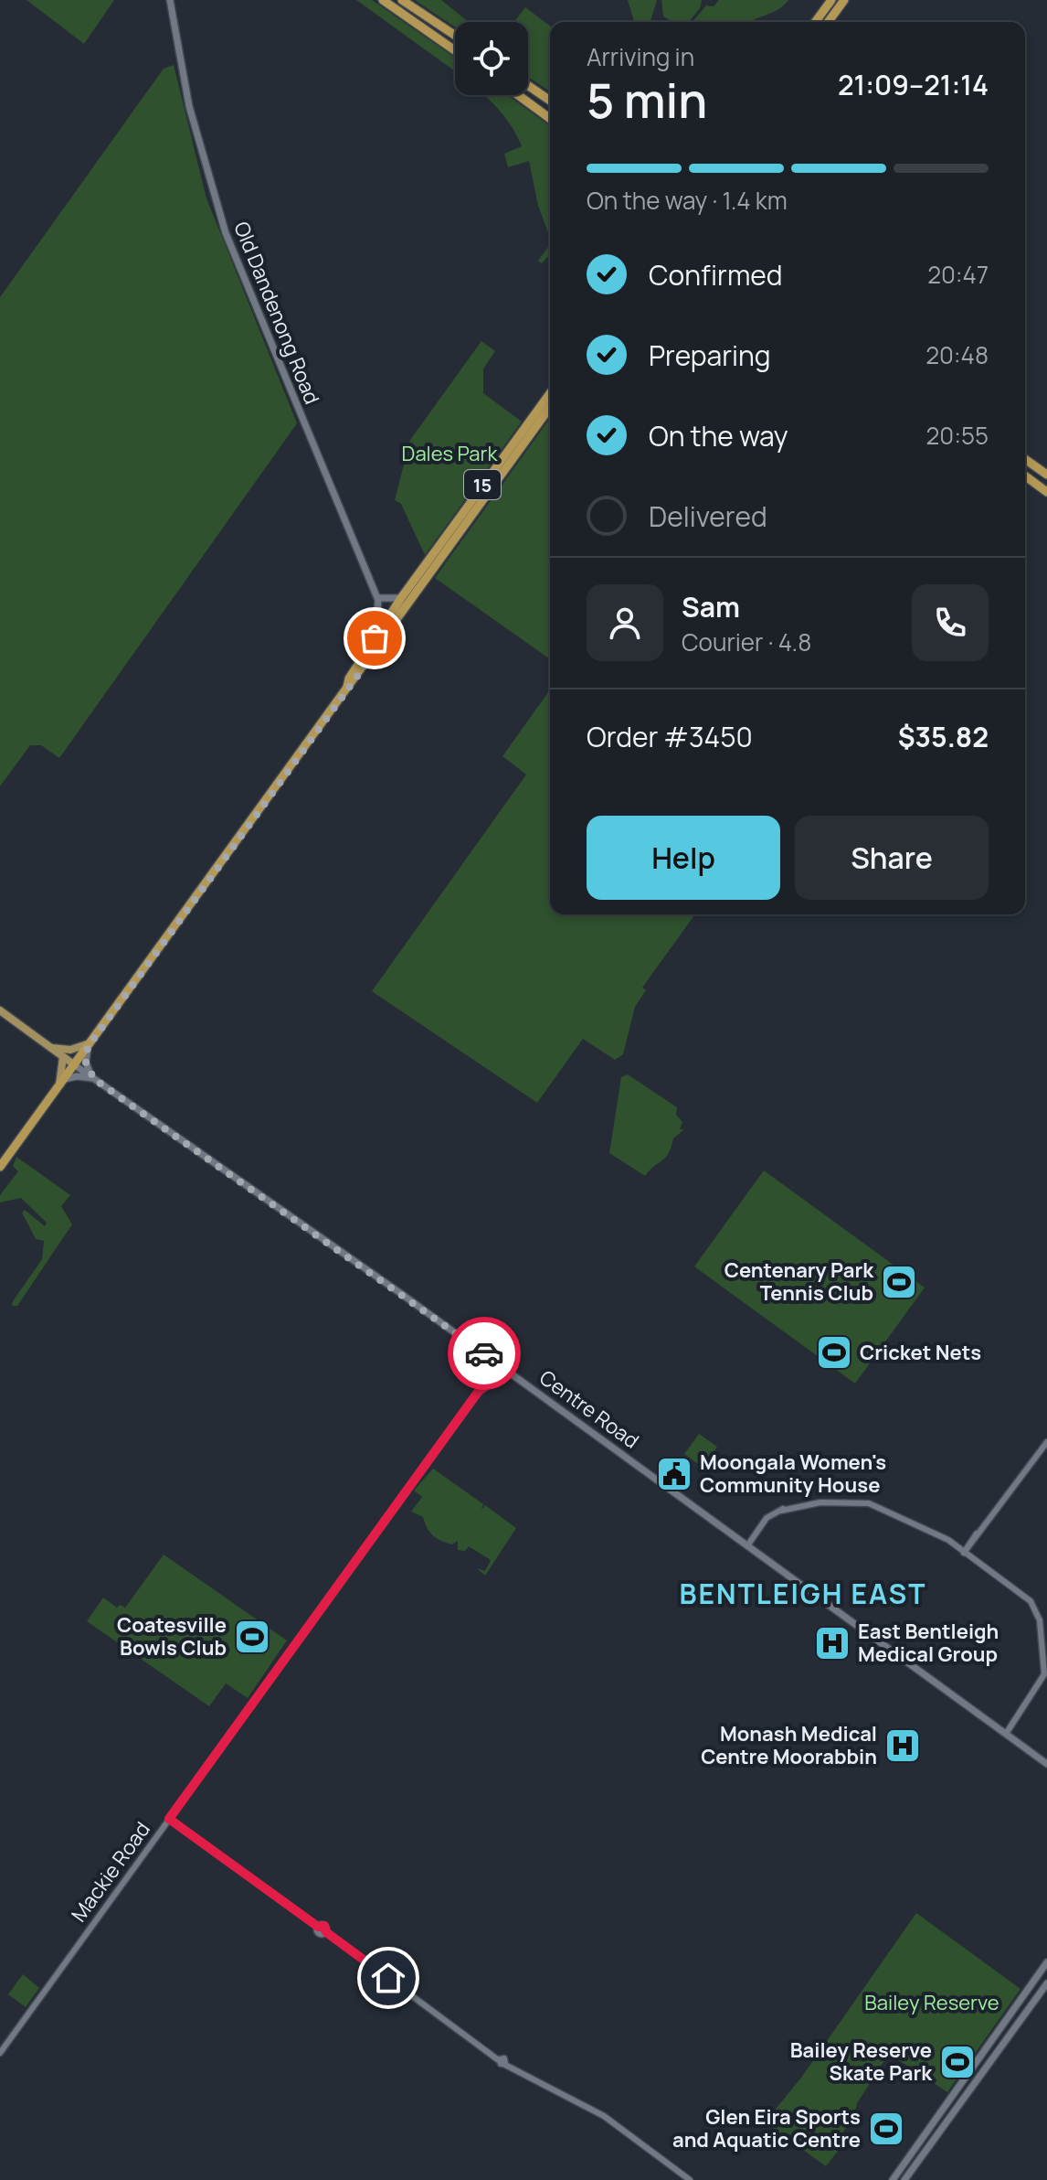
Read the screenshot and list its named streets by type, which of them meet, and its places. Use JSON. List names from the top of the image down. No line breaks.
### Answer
{"streets":{"highway":["15"],"main road":["Old Dandenong Road","Centre Road"],"street":["Mackie Road"]},"crossings":[["Old Dandenong Road","15"],["15","Centre Road"],["Centre Road","Mackie Road"]],"districts":["BENTLEIGH EAST"],"parks":["Dales Park","Bailey Reserve"],"places":{"sports":["Centenary Park Tennis Club","Cricket Nets","Coatesville Bowls Club","Bailey Reserve Skate Park","Glen Eira Sports and Aquatic Centre"],"public building":["Moongala Women's Community House"],"hospital":["East Bentleigh Medical Group","Monash Medical Centre Moorabbin"]},"page":{"heading":["5 min","Arriving in","21:09–21:14"],"panel":["Sam","Courier · 4.8","Order #3450","$35.82"],"bar":"On the way · 1.4 km","list":[["Confirmed","20:47"],["Preparing","20:48"],["On the way","20:55"],"Delivered"],"buttons":["Help","Share"]}}
